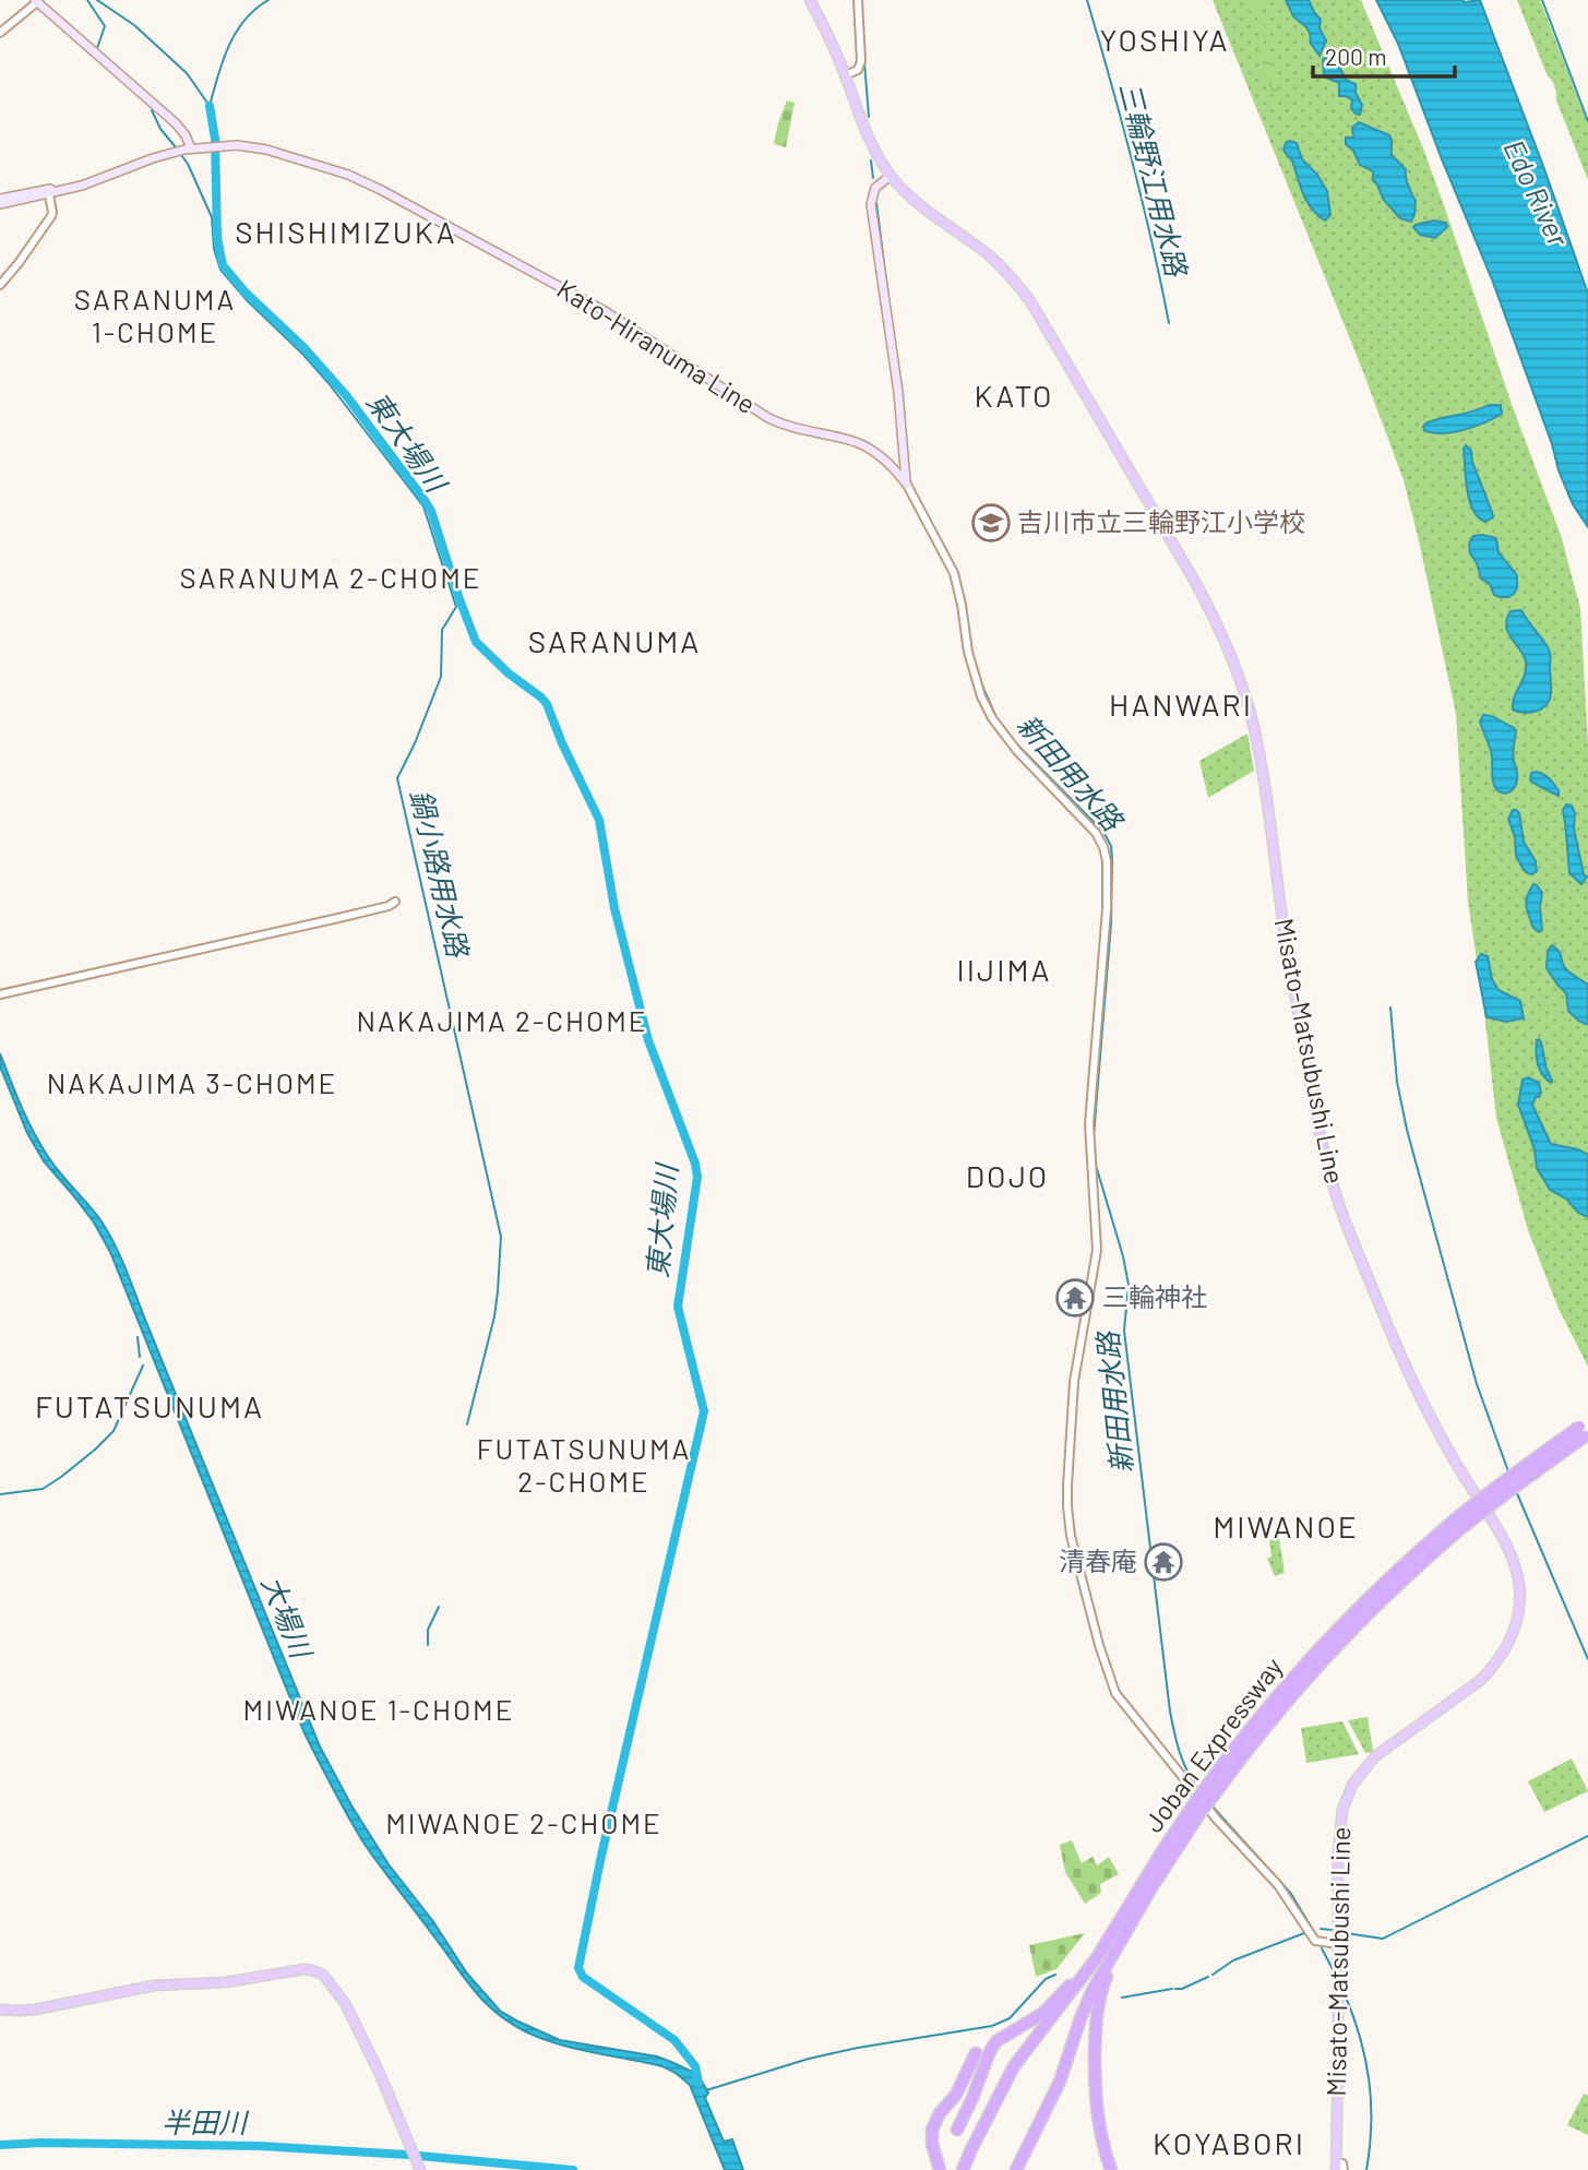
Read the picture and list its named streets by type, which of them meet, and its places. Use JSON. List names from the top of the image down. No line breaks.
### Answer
{"streets":{"highway":["Joban Expressway"],"main road":["Kato-Hiranuma Line","Misato-Matsubushi Line"]},"districts":["YOSHIYA","SHISHIMIZUKA","SARANUMA 1-CHOME","KATO","SARANUMA 2-CHOME","SARANUMA","HANWARI","IIJIMA","NAKAJIMA 2-CHOME","NAKAJIMA 3-CHOME","DOJO","FUTATSUNUMA","FUTATSUNUMA 2-CHOME","MIWANOE","MIWANOE 1-CHOME","MIWANOE 2-CHOME","KOYABORI"],"water":["三輪野江用水路","Edo River","東大場川","新田用水路","鍋小路用水路","大場川","半田川"],"places":{"school or university":["吉川市立三輪野江小学校"],"temple":["三輪神社","清春庵"]},"scale_bar":"200 m"}
